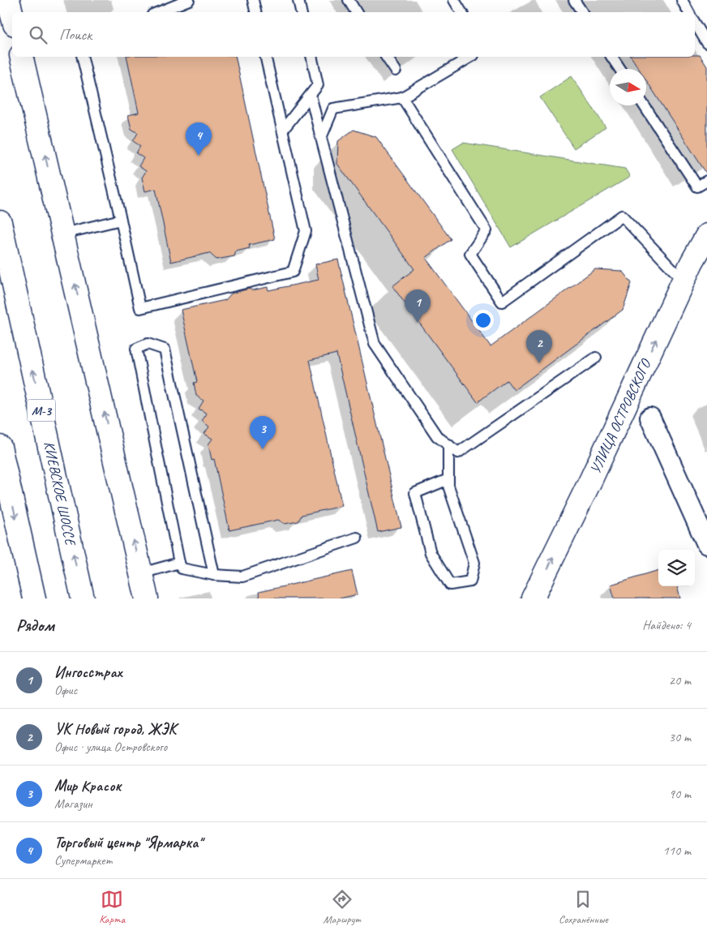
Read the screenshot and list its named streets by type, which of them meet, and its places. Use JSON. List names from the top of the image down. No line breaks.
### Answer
{"streets":{"main road":["М-3","УЛИЦА ОСТРОВСКОГО","КИЕВСКОЕ ШОССЕ"]},"one_way":["УЛИЦА ОСТРОВСКОГО"],"north":"right","page":{"search":"Поиск","pins":["4","1","2","3"],"heading":["Рядом","Найдено: 4"],"list":[{"mark":"1","name":"Ингосстрах","note":"Офис","value":"20 m"},{"mark":"2","name":"УК Новый город, ЖЭК","note":"Офис · улица Островского","value":"30 m"},{"mark":"3","name":"Мир Красок","note":"Магазин","value":"90 m"},{"mark":"4","name":"Торговый центр \"Ярмарка\"","note":"Супермаркет","value":"110 m"}],"nav":["Карта","Маршрут","Сохранённые"]}}
